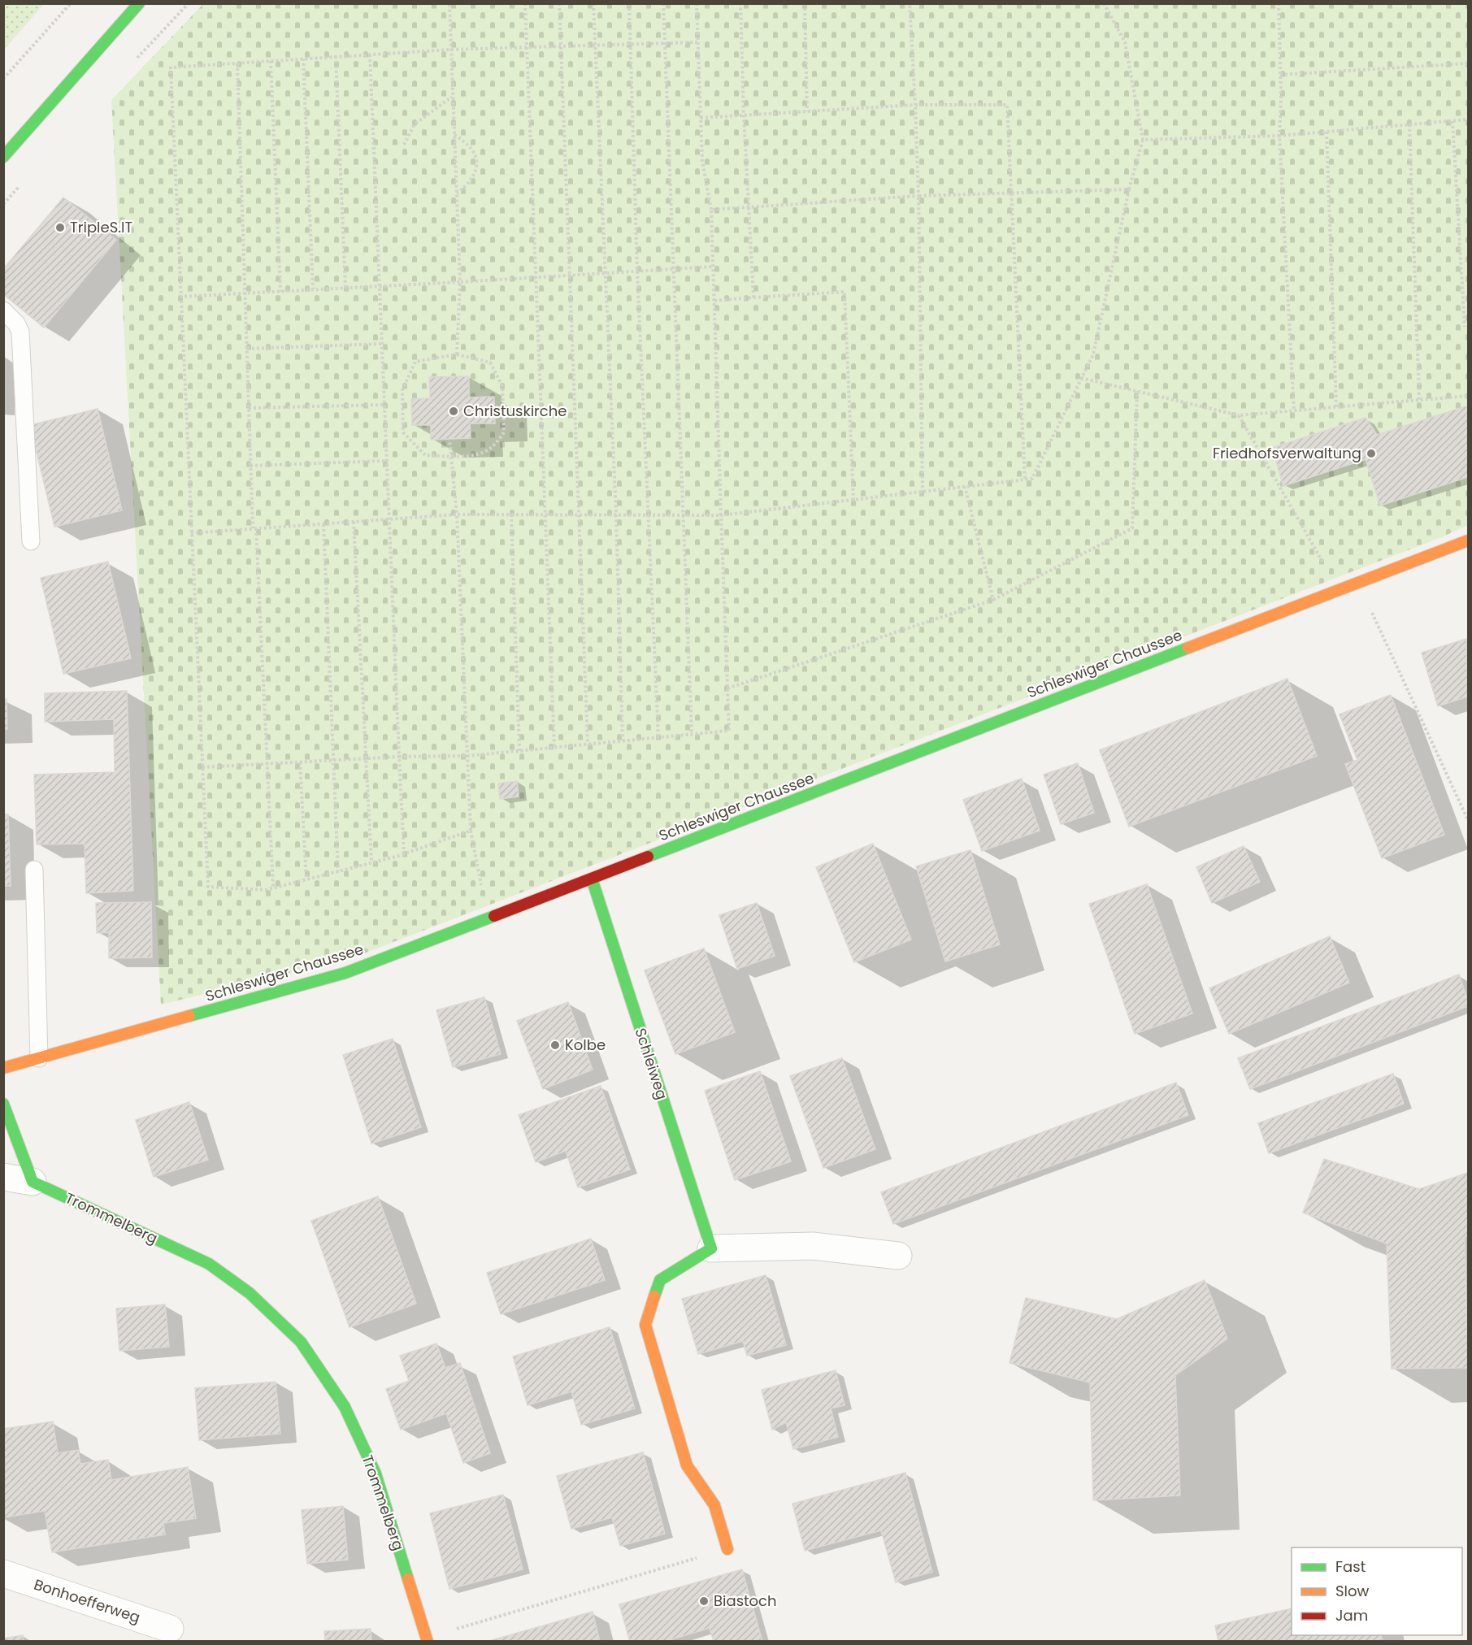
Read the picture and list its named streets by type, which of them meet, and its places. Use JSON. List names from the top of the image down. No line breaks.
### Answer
{"streets":{"street":["Schleswiger Chaussee","Schleiweg","Trommelberg","Bonhoefferweg"]},"crossings":[["Schleswiger Chaussee","Schleiweg"]],"places":["TripleS.IT","Christuskirche","Friedhofsverwaltung","Kolbe","Biastoch"],"legend":["Fast","Slow","Jam"]}
